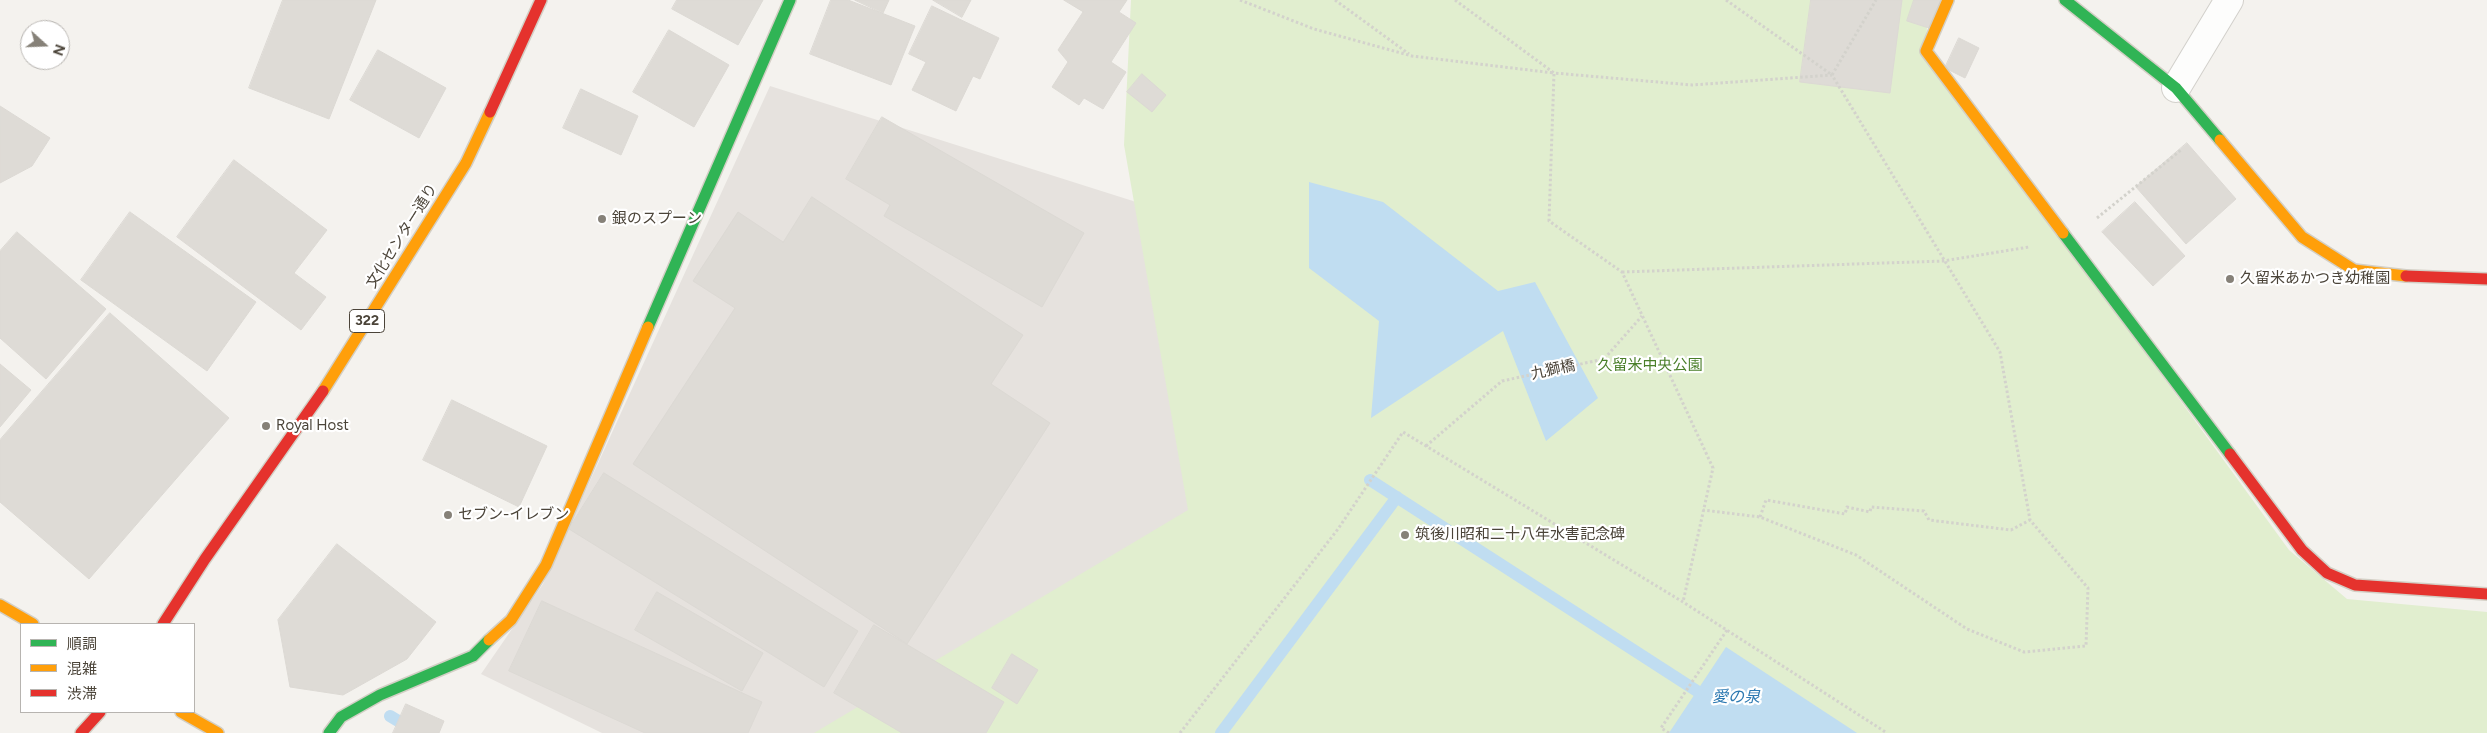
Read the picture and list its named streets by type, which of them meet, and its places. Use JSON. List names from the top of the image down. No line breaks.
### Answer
{"streets":{"main road":["文化センター通り","322"],"path":["九獅橋"]},"water":["愛の泉"],"parks":["久留米中央公園"],"places":["銀のスプーン","久留米あかつき幼稚園","Royal Host","セブン-イレブン","筑後川昭和二十八年水害記念碑"],"legend":["順調","混雑","渋滞"],"north":"right"}
